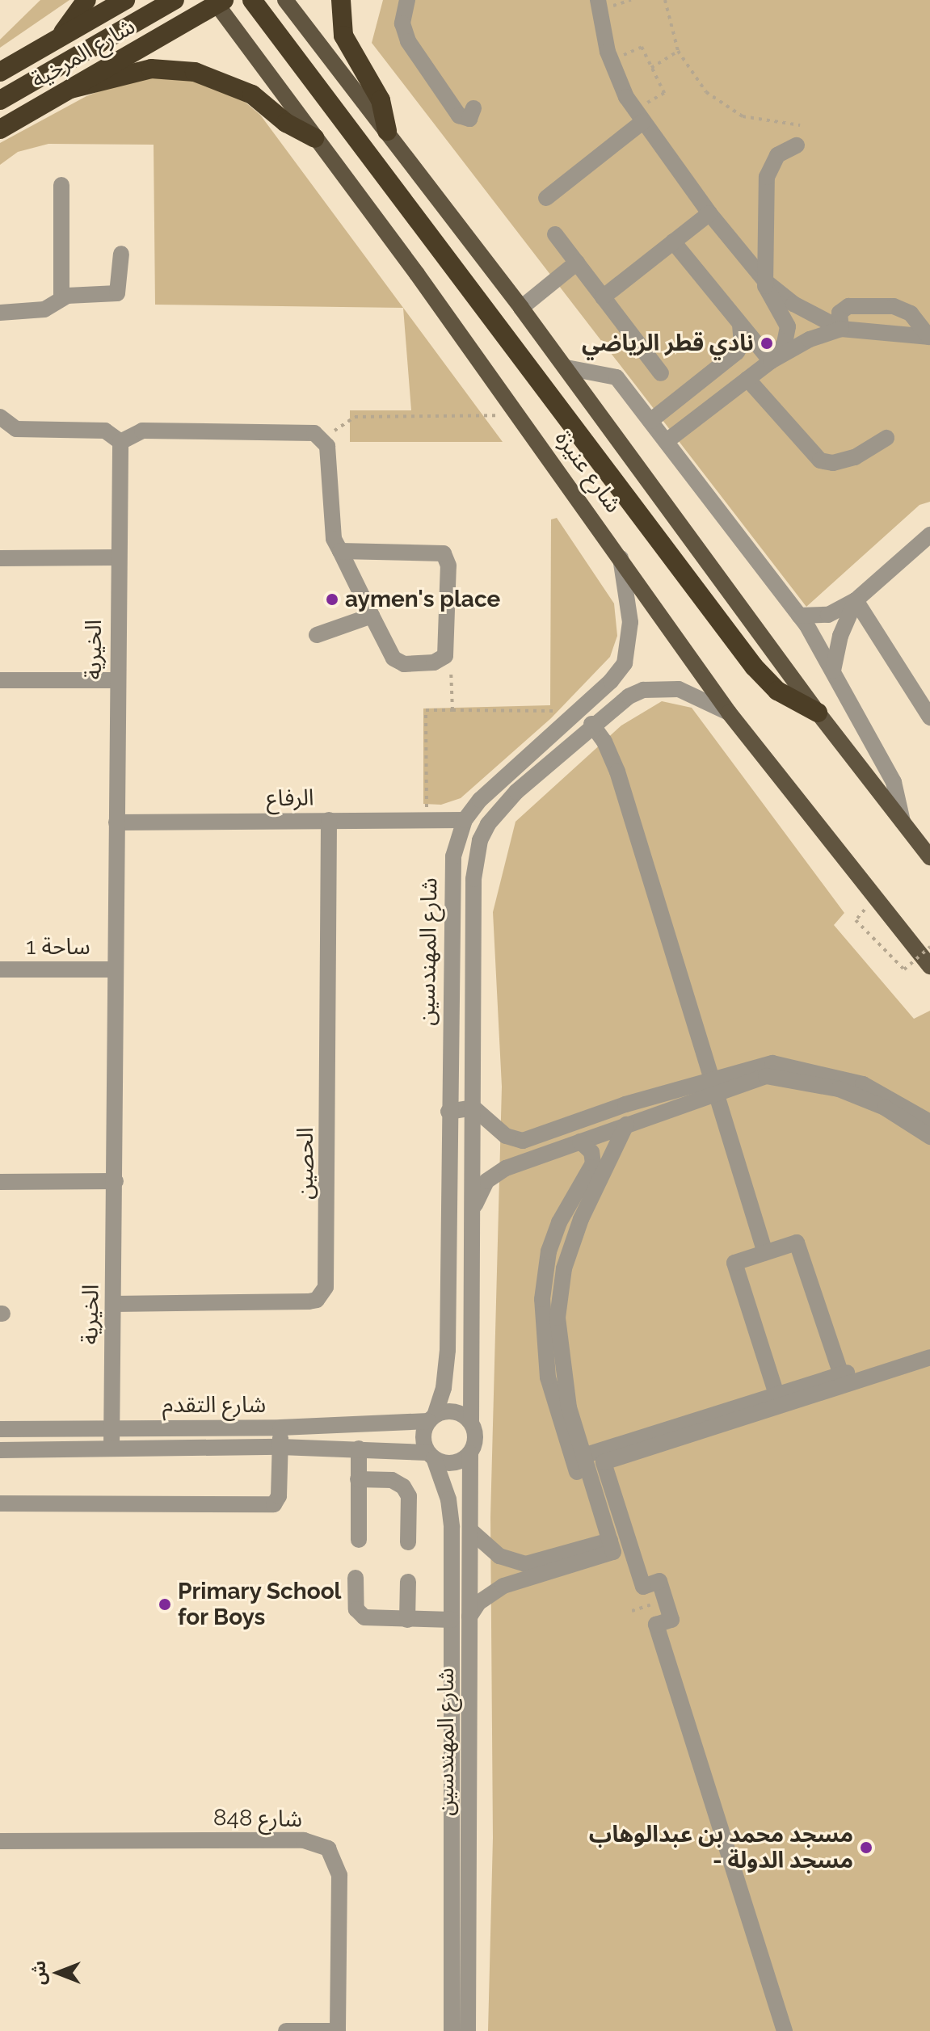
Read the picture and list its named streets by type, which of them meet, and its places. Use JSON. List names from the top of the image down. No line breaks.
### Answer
{"streets":{"highway":["شارع المرخية"],"main road":["شارع عنيزة"],"street":["الخيرية","الرفاع","ساحة 1","شارع المهندسين","الحصين","شارع التقدم","شارع 848"]},"crossings":[["شارع المرخية","شارع عنيزة"],["شارع عنيزة","شارع المهندسين"],["الخيرية","الرفاع"],["الخيرية","ساحة 1"],["الخيرية","الحصين"],["الخيرية","شارع التقدم"],["الرفاع","شارع المهندسين"],["الرفاع","الحصين"],["شارع المهندسين","شارع التقدم"]],"places":["نادي قطر الرياضي","aymen's place","Primary School for Boys","مسجد محمد بن عبدالوهاب - مسجد الدولة"],"north":"left"}
